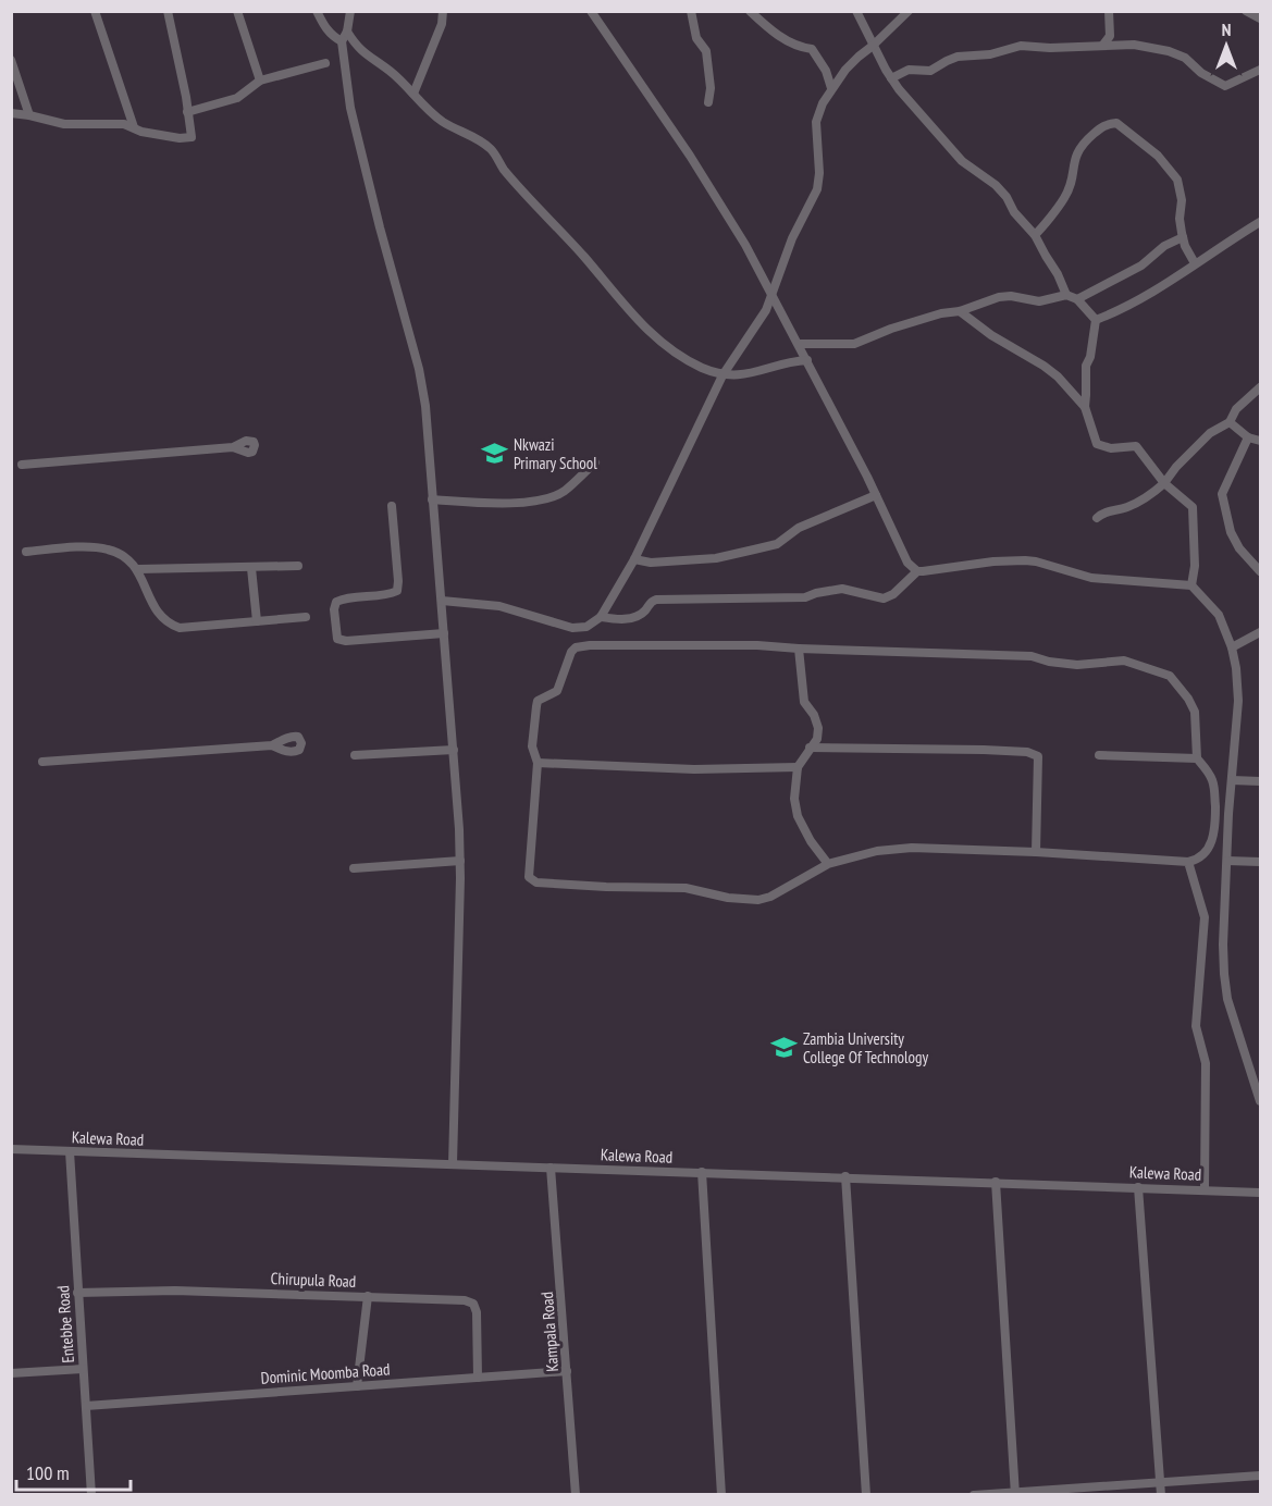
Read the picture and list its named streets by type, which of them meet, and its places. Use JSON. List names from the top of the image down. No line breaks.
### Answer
{"streets":{"street":["Kalewa Road","Chirupula Road","Entebbe Road","Kampala Road","Dominic Moomba Road"]},"crossings":[["Kalewa Road","Entebbe Road"],["Kalewa Road","Kampala Road"],["Chirupula Road","Entebbe Road"],["Chirupula Road","Dominic Moomba Road"],["Entebbe Road","Dominic Moomba Road"],["Kampala Road","Dominic Moomba Road"]],"places":{"school or university":["Nkwazi Primary School","Zambia University College Of Technology"]},"scale_bar":"100 m","north":"top"}
